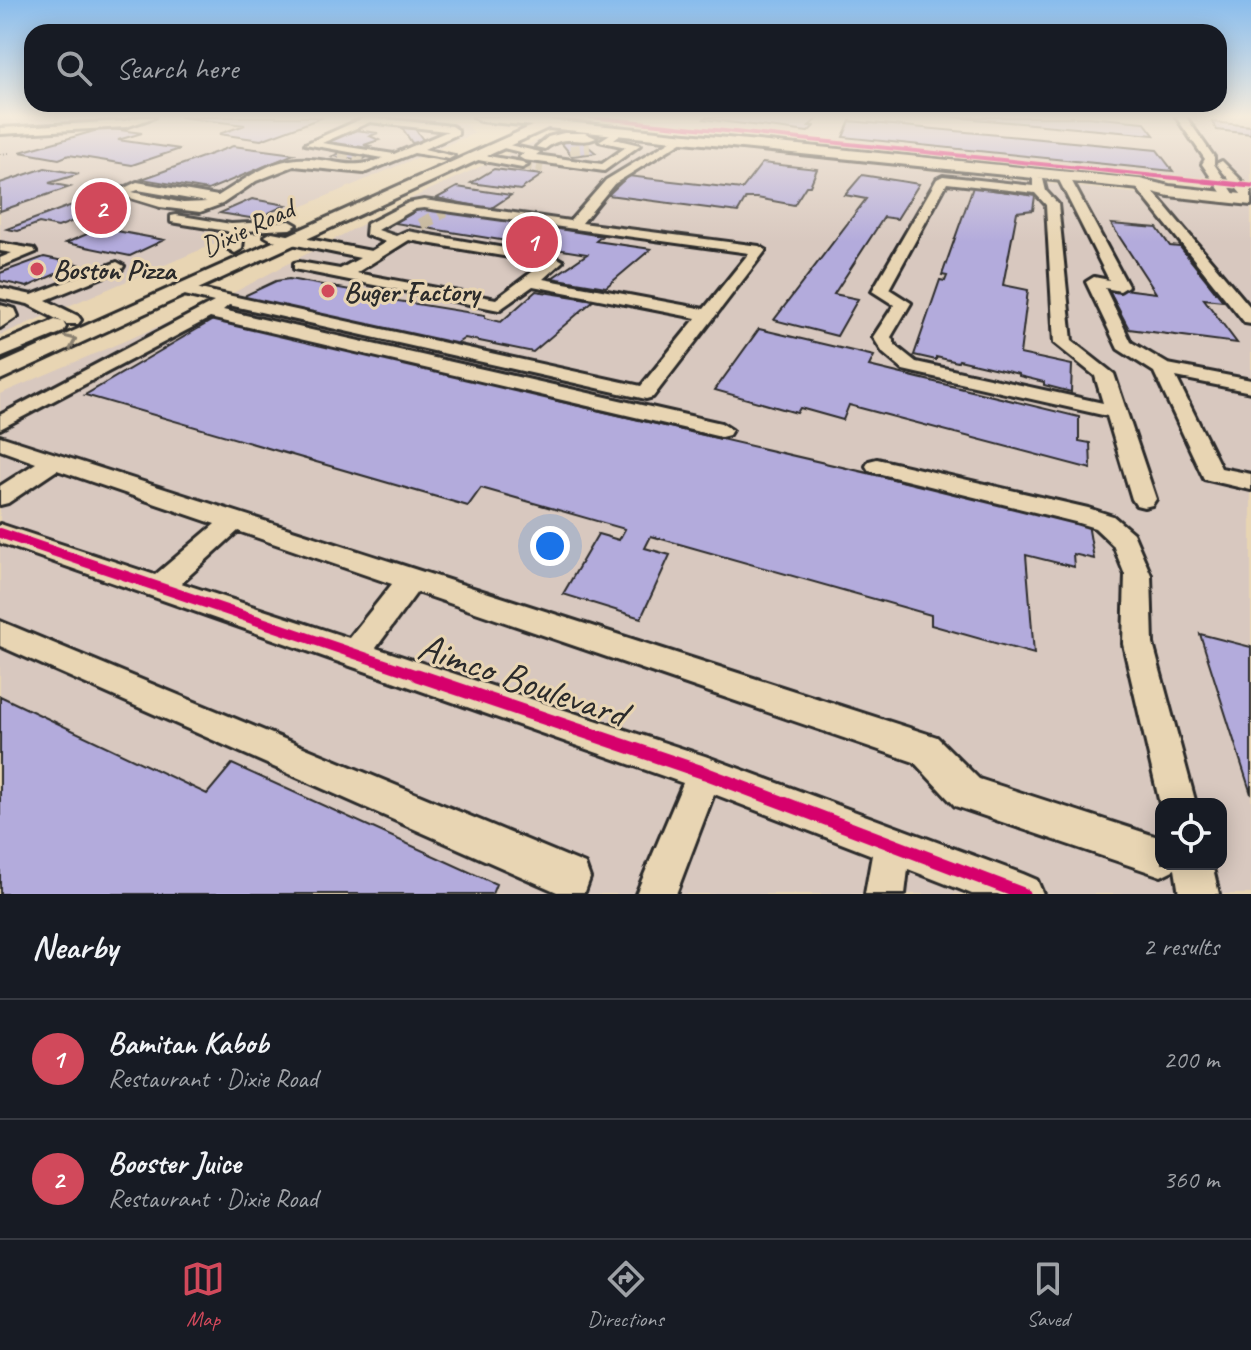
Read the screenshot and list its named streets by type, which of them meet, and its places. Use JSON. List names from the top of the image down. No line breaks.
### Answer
{"streets":{"main road":["Dixie Road"],"street":["Aimco Boulevard"]},"places":["Boston Pizza","Buger Factory"],"page":{"search":"Search here","pins":["2","1"],"heading":["Nearby","2 results"],"list":[{"mark":"1","name":"Bamitan Kabob","note":"Restaurant · Dixie Road","value":"200 m"},{"mark":"2","name":"Booster Juice","note":"Restaurant · Dixie Road","value":"360 m"}],"nav":["Map","Directions","Saved"]}}
